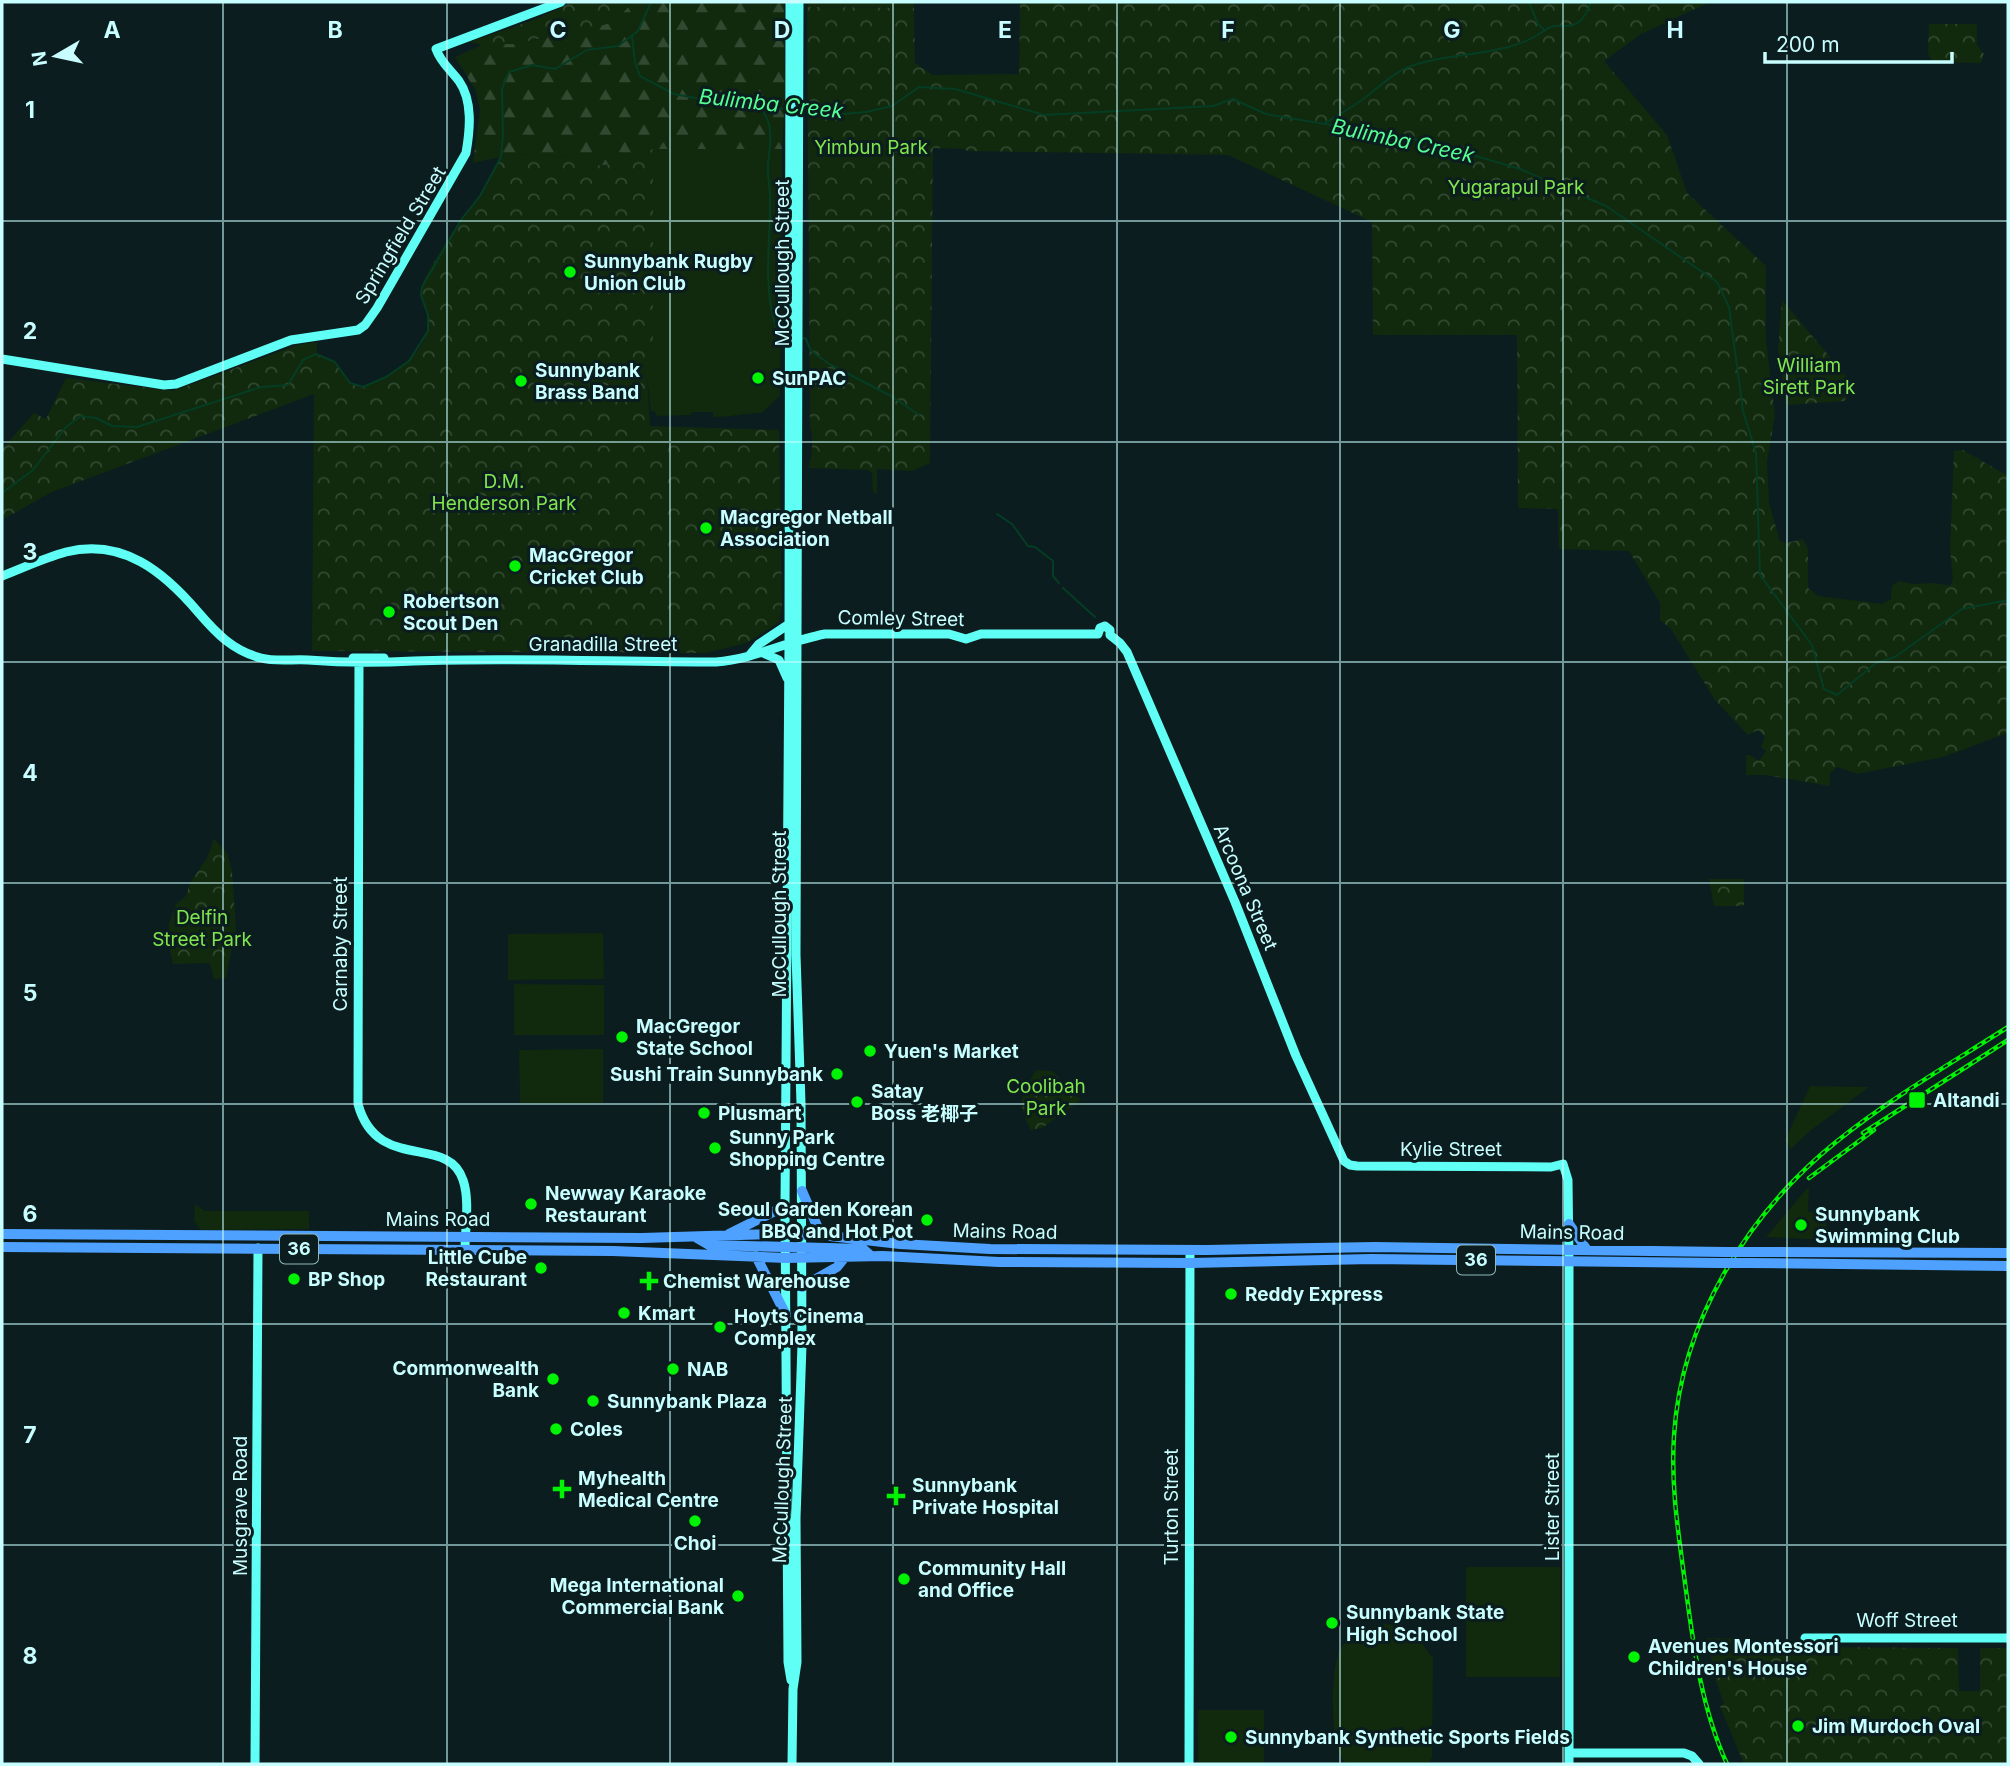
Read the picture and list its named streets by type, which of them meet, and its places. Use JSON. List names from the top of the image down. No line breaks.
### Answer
{"streets":{"main road":["Mains Road","36"],"street":["Springfield Street","McCullough Street","Comley Street","Granadilla Street","Arcoona Street","Carnaby Street","Kylie Street","Musgrave Road","Turton Street","Lister Street","Woff Street"]},"crossings":[["McCullough Street","Comley Street"],["McCullough Street","Granadilla Street"],["McCullough Street","Mains Road"],["Comley Street","Granadilla Street"],["Comley Street","Arcoona Street"],["Granadilla Street","Carnaby Street"],["Arcoona Street","Kylie Street"],["Carnaby Street","Mains Road"],["Kylie Street","Lister Street"],["Mains Road","Musgrave Road"],["Mains Road","Turton Street"],["Mains Road","Lister Street"]],"water":["Bulimba Creek"],"parks":["Yimbun Park","Yugarapul Park","William Sirett Park","D.M. Henderson Park","Delfin Street Park","Coolibah Park"],"places":{"other":["Sunnybank Rugby Union Club","SunPAC","Sunnybank Brass Band","Macgregor Netball Association","MacGregor Cricket Club","Robertson Scout Den","MacGregor State School","Yuen's Market","Sushi Train Sunnybank","Satay Boss 老椰子","Plusmart","Sunny Park Shopping Centre","Newway Karaoke Restaurant","Seoul Garden Korean BBQ and Hot Pot","Sunnybank Swimming Club","Little Cube Restaurant","BP Shop","Reddy Express","Kmart","Hoyts Cinema Complex","NAB","Commonwealth Bank","Sunnybank Plaza","Coles","Choi","Community Hall and Office","Mega International Commercial Bank","Sunnybank State High School","Avenues Montessori Children's House","Jim Murdoch Oval","Sunnybank Synthetic Sports Fields"],"transit":["Altandi"],"health":["Chemist Warehouse","Myhealth Medical Centre","Sunnybank Private Hospital"]},"scale_bar":"200 m","north":"left","grid":{"columns":["A","B","C","D","E","F","G","H"],"rows":["1","2","3","4","5","6","7","8"]}}
